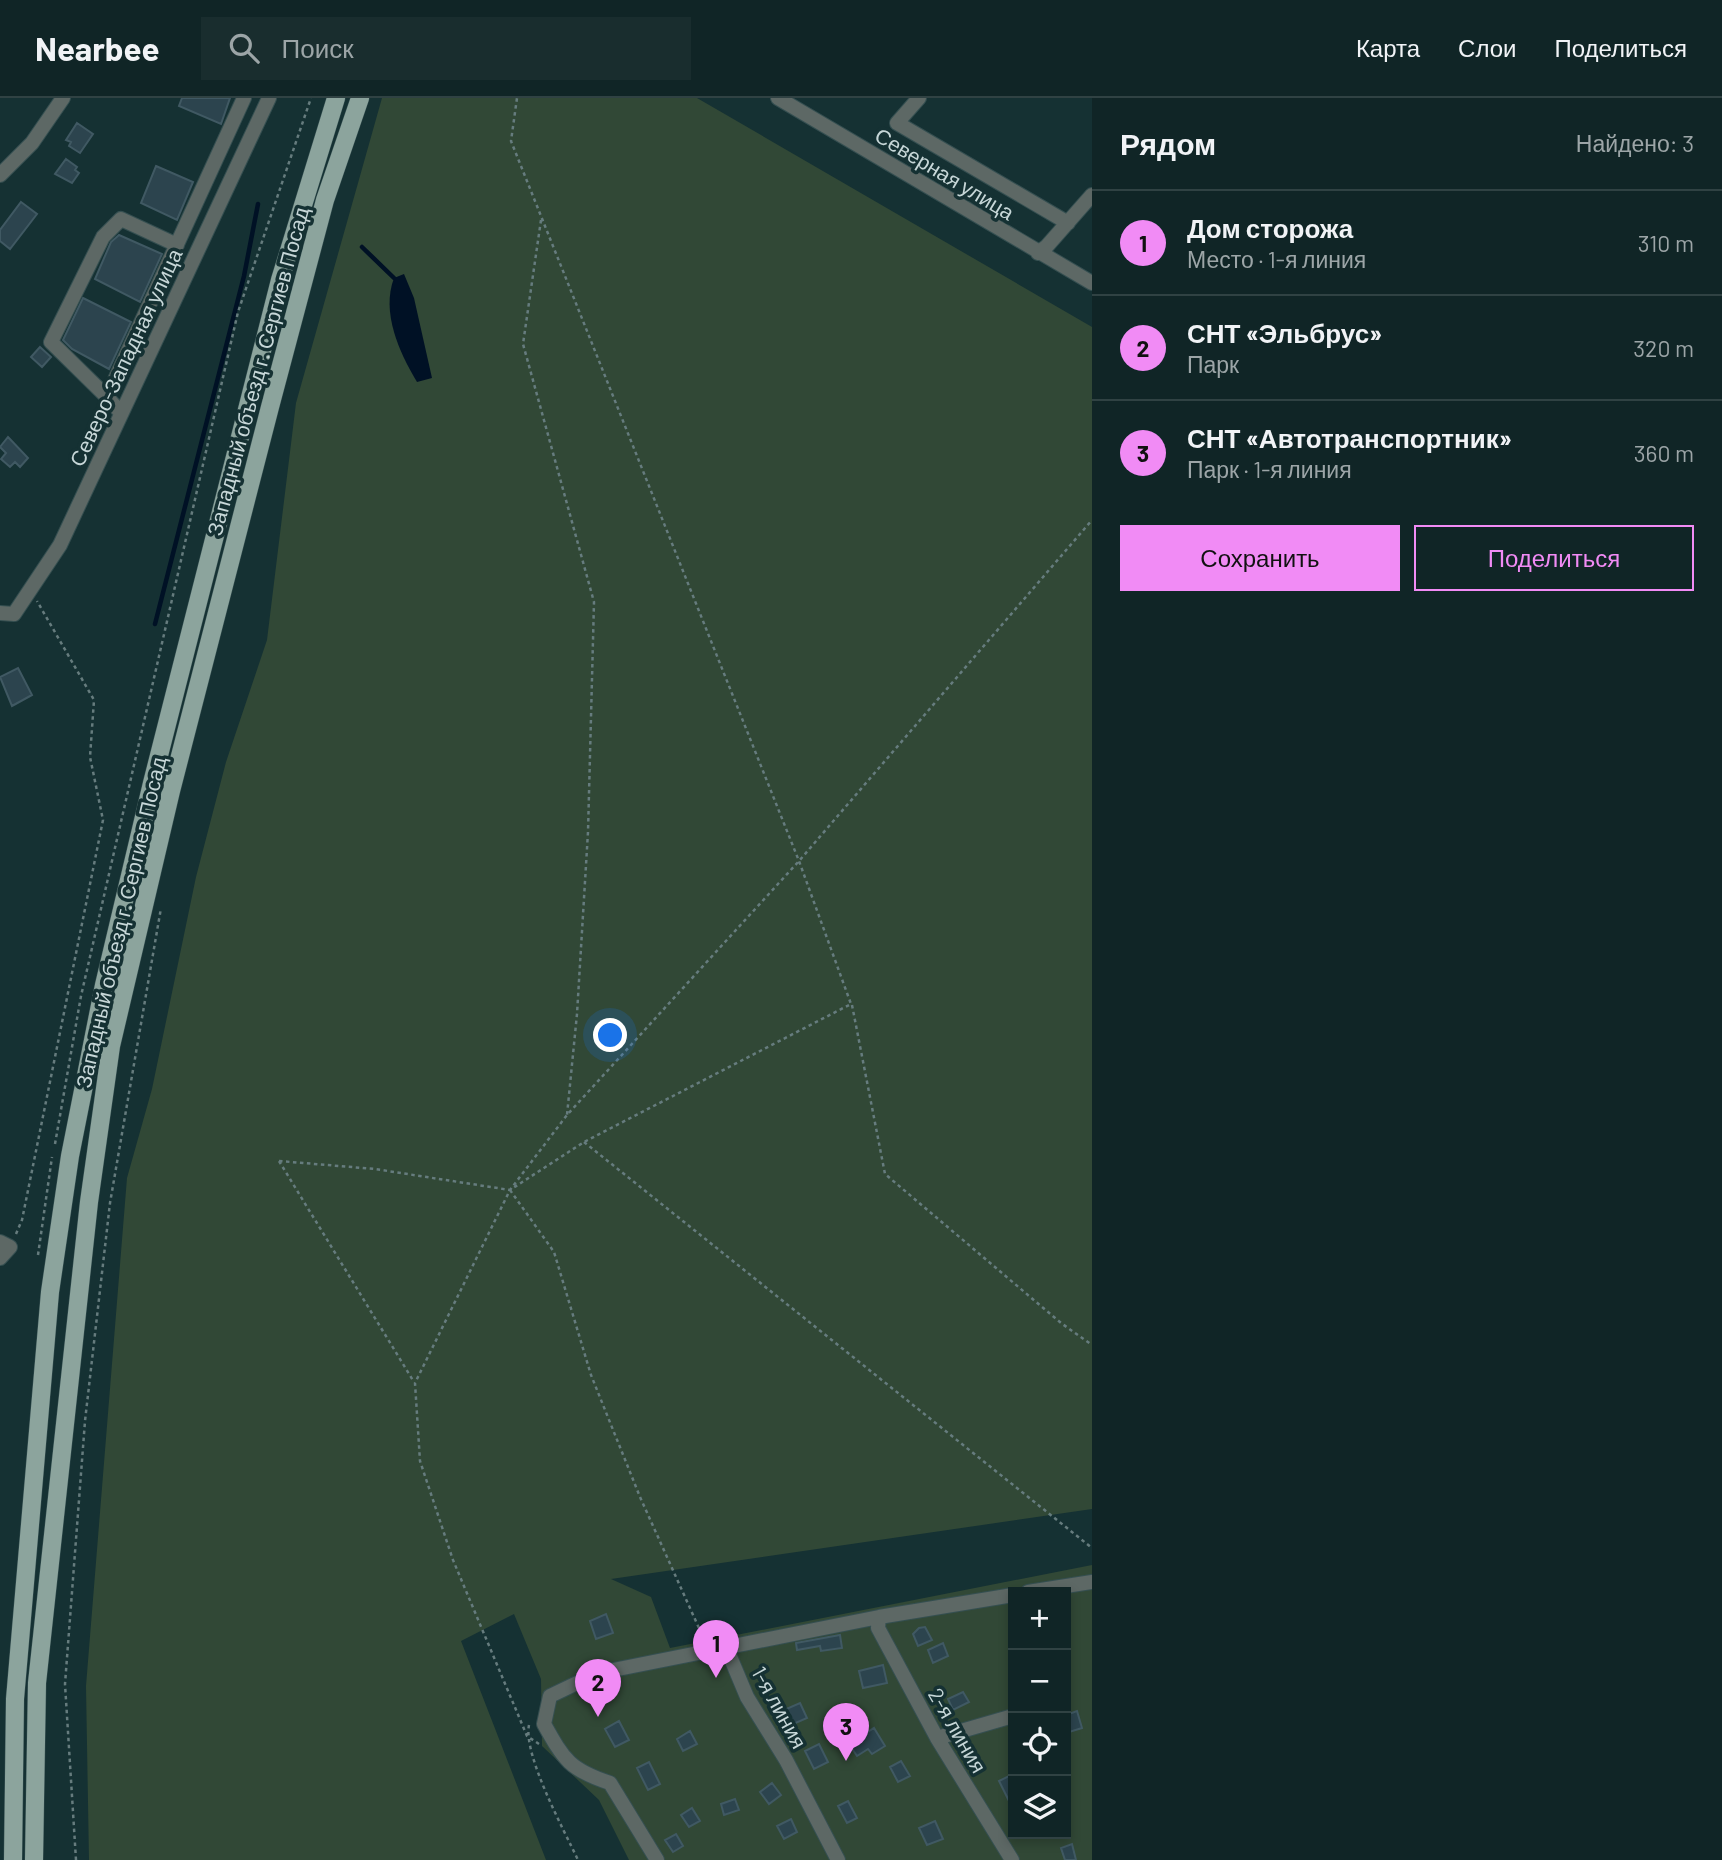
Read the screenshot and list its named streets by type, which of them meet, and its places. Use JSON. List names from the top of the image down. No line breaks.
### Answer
{"streets":{"main road":["Западный объезд г. Сергиев Посад"],"street":["Северная улица","Северо-Западная улица","1-я линия","2-я линия"]},"page":{"header":"Nearbee","search":"Поиск","nav":["Карта","Слои","Поделиться"],"heading":["Рядом","Найдено: 3"],"list":[{"mark":"1","name":"Дом сторожа","note":"Место · 1-я линия","value":"310 m"},{"mark":"2","name":"СНТ «Эльбрус»","note":"Парк","value":"320 m"},{"mark":"3","name":"СНТ «Автотранспортник»","note":"Парк · 1-я линия","value":"360 m"}],"buttons":["Сохранить","Поделиться"],"map_buttons":["+","−"],"pins":["1","2","3"]}}
